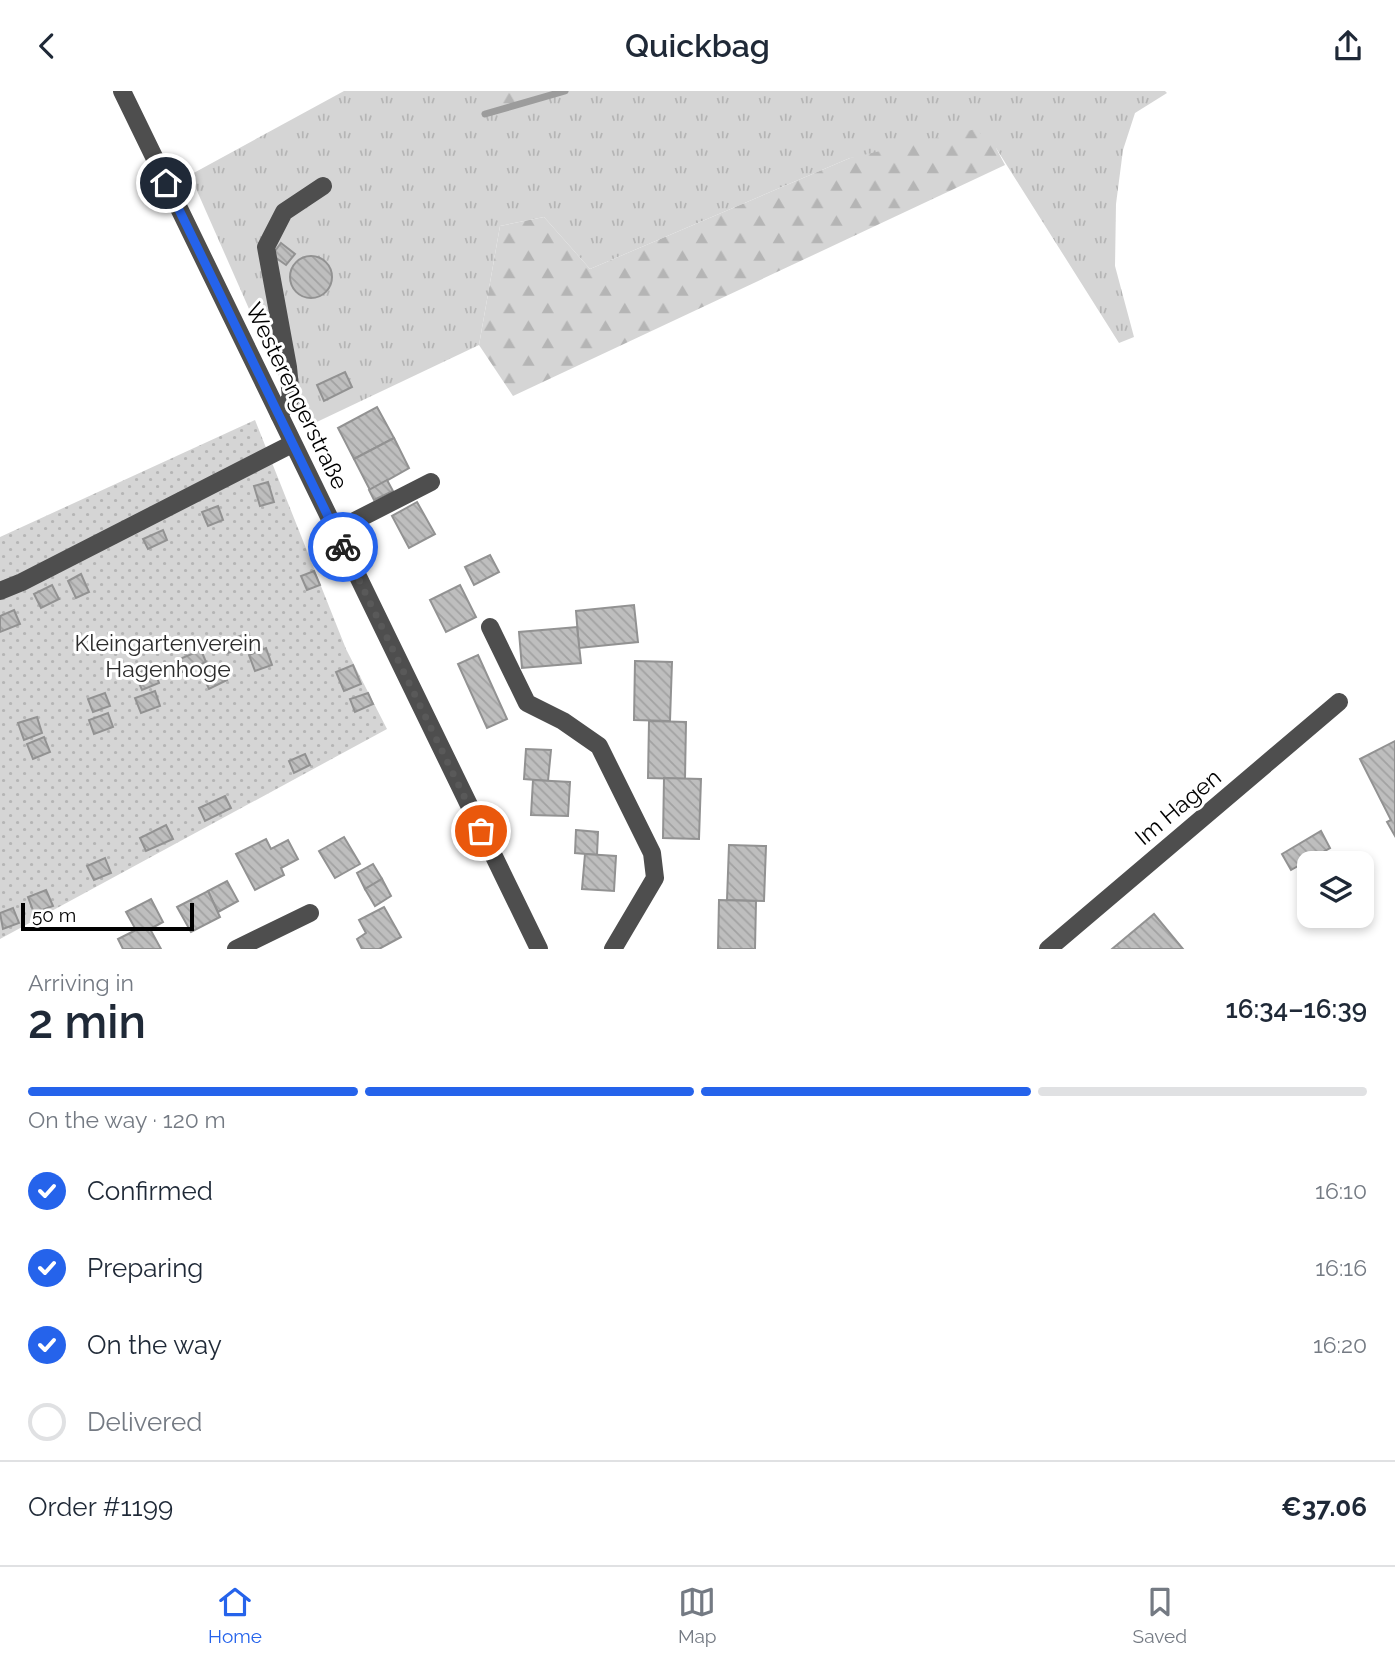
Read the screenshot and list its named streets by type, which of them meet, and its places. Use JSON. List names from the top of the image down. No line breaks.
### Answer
{"streets":{"street":["Westerengerstraße","Im Hagen"]},"parks":["Kleingartenverein Hagenhoge"],"scale_bar":"50 m","page":{"header":"Quickbag","scale":"50 m","heading":["2 min","Arriving in","16:34–16:39"],"panel":["Order #1199","€37.06"],"bar":"On the way · 120 m","list":[["Confirmed","16:10"],["Preparing","16:16"],["On the way","16:20"],"Delivered"],"tabs":["Home","Map","Saved"]}}
